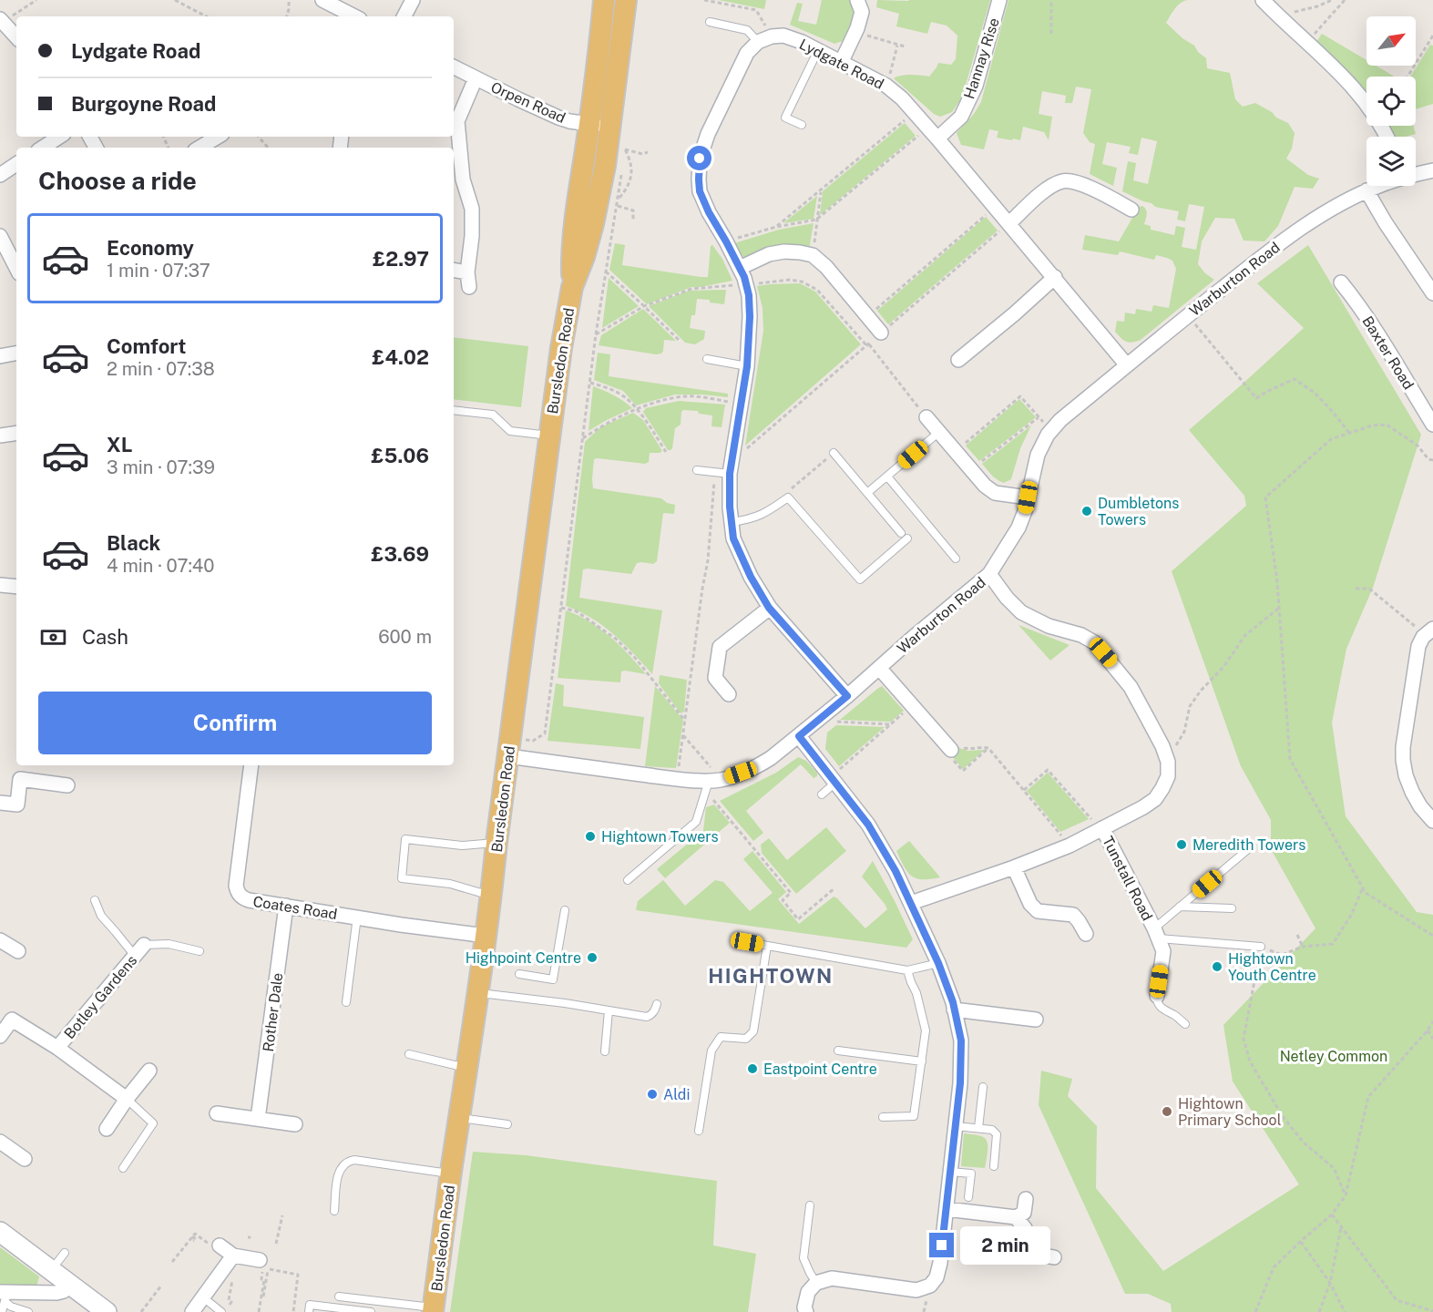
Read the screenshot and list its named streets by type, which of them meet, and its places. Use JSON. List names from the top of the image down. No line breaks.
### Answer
{"streets":{"main road":["Bursledon Road"],"street":["Hannay Rise","Lydgate Road","Orpen Road","Warburton Road","Baxter Road","Tunstall Road","Coates Road","Botley Gardens","Rother Dale"]},"crossings":[["Hannay Rise","Lydgate Road"],["Lydgate Road","Warburton Road"],["Orpen Road","Bursledon Road"],["Warburton Road","Bursledon Road"],["Bursledon Road","Coates Road"],["Coates Road","Rother Dale"]],"districts":["HIGHTOWN"],"parks":["Netley Common"],"places":["Dumbletons Towers","Hightown Towers","Meredith Towers","Highpoint Centre","Hightown Youth Centre","Eastpoint Centre","Aldi","Hightown Primary School"],"north":"top right","page":{"banner":["Lydgate Road","Burgoyne Road"],"heading":"Choose a ride","list":[{"name":"Economy","note":"1 min · 07:37","value":"£2.97"},{"name":"Comfort","note":"2 min · 07:38","value":"£4.02"},{"name":"XL","note":"3 min · 07:39","value":"£5.06"},{"name":"Black","note":"4 min · 07:40","value":"£3.69"}],"pay":["Cash","600 m"],"buttons":"Confirm","bubble":"2 min"}}
